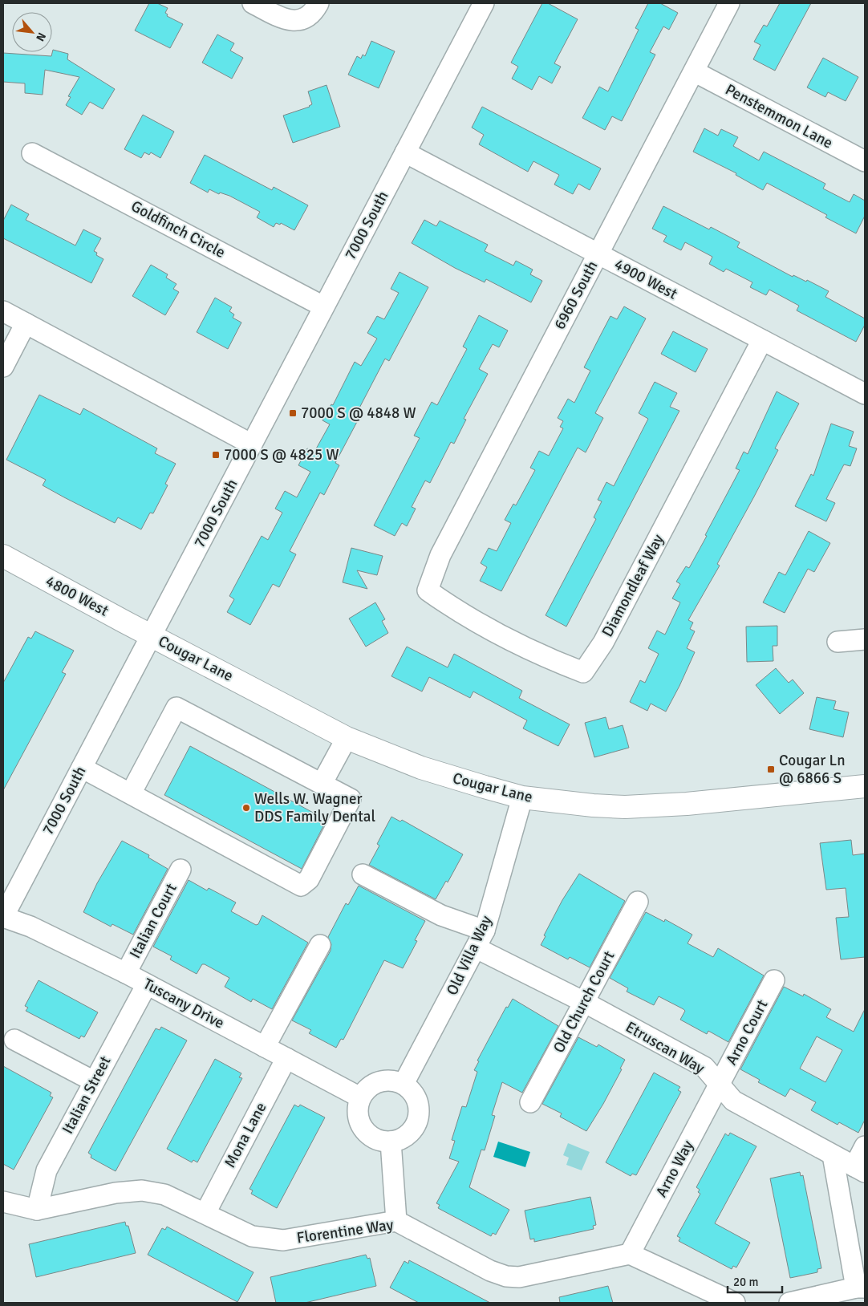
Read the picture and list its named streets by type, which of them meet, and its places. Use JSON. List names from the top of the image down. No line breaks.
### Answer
{"streets":{"main road":["4800 West","Cougar Lane"],"street":["Penstemmon Lane","7000 South","Goldfinch Circle","4900 West","6960 South","Diamondleaf Way","Italian Court","Old Villa Way","Old Church Court","Tuscany Drive","Arno Court","Etruscan Way","Italian Street","Mona Lane","Arno Way","Florentine Way"]},"crossings":[["Penstemmon Lane","6960 South"],["7000 South","Goldfinch Circle"],["7000 South","4900 West"],["7000 South","4800 West"],["7000 South","Cougar Lane"],["7000 South","Tuscany Drive"],["4900 West","6960 South"],["4900 West","Diamondleaf Way"],["6960 South","Diamondleaf Way"],["4800 West","Cougar Lane"],["Cougar Lane","Old Villa Way"],["Italian Court","Tuscany Drive"],["Old Villa Way","Tuscany Drive"],["Old Villa Way","Etruscan Way"],["Old Church Court","Etruscan Way"],["Tuscany Drive","Italian Street"],["Tuscany Drive","Mona Lane"],["Arno Court","Etruscan Way"],["Arno Court","Arno Way"],["Etruscan Way","Arno Way"],["Italian Street","Florentine Way"],["Mona Lane","Florentine Way"],["Arno Way","Florentine Way"]],"places":{"transit":["7000 S @ 4848 W","7000 S @ 4825 W","Cougar Ln @ 6866 S"],"other":["Wells W. Wagner DDS Family Dental"]},"scale_bar":"20 m","north":"bottom right"}
